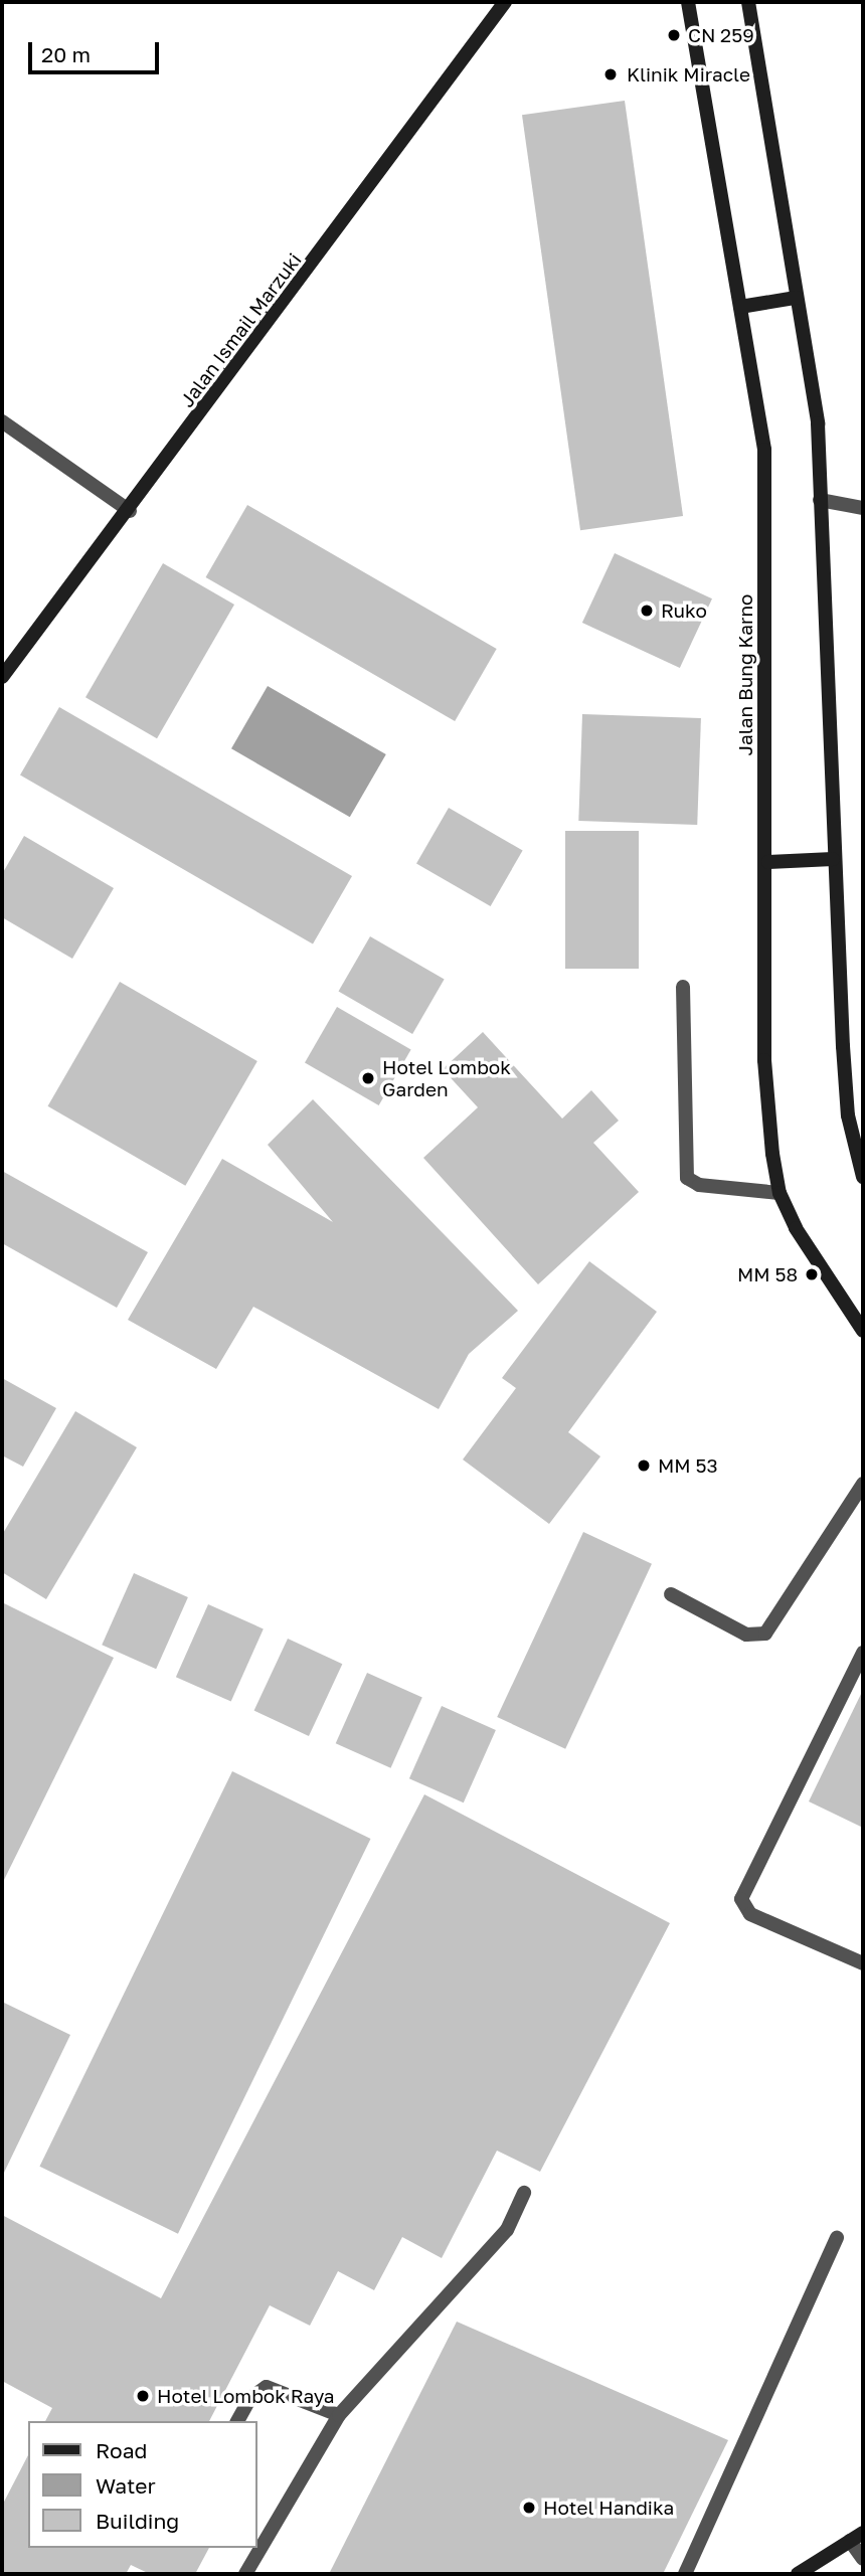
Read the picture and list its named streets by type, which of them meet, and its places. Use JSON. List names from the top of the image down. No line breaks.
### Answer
{"streets":{"main road":["Jalan Ismail Marzuki","Jalan Bung Karno"]},"places":["CN 259","Klinik Miracle","Ruko","Hotel Lombok Garden","MM 58","MM 53","Hotel Lombok Raya","Hotel Handika"],"legend":["Road","Water","Building"],"scale_bar":"20 m"}
